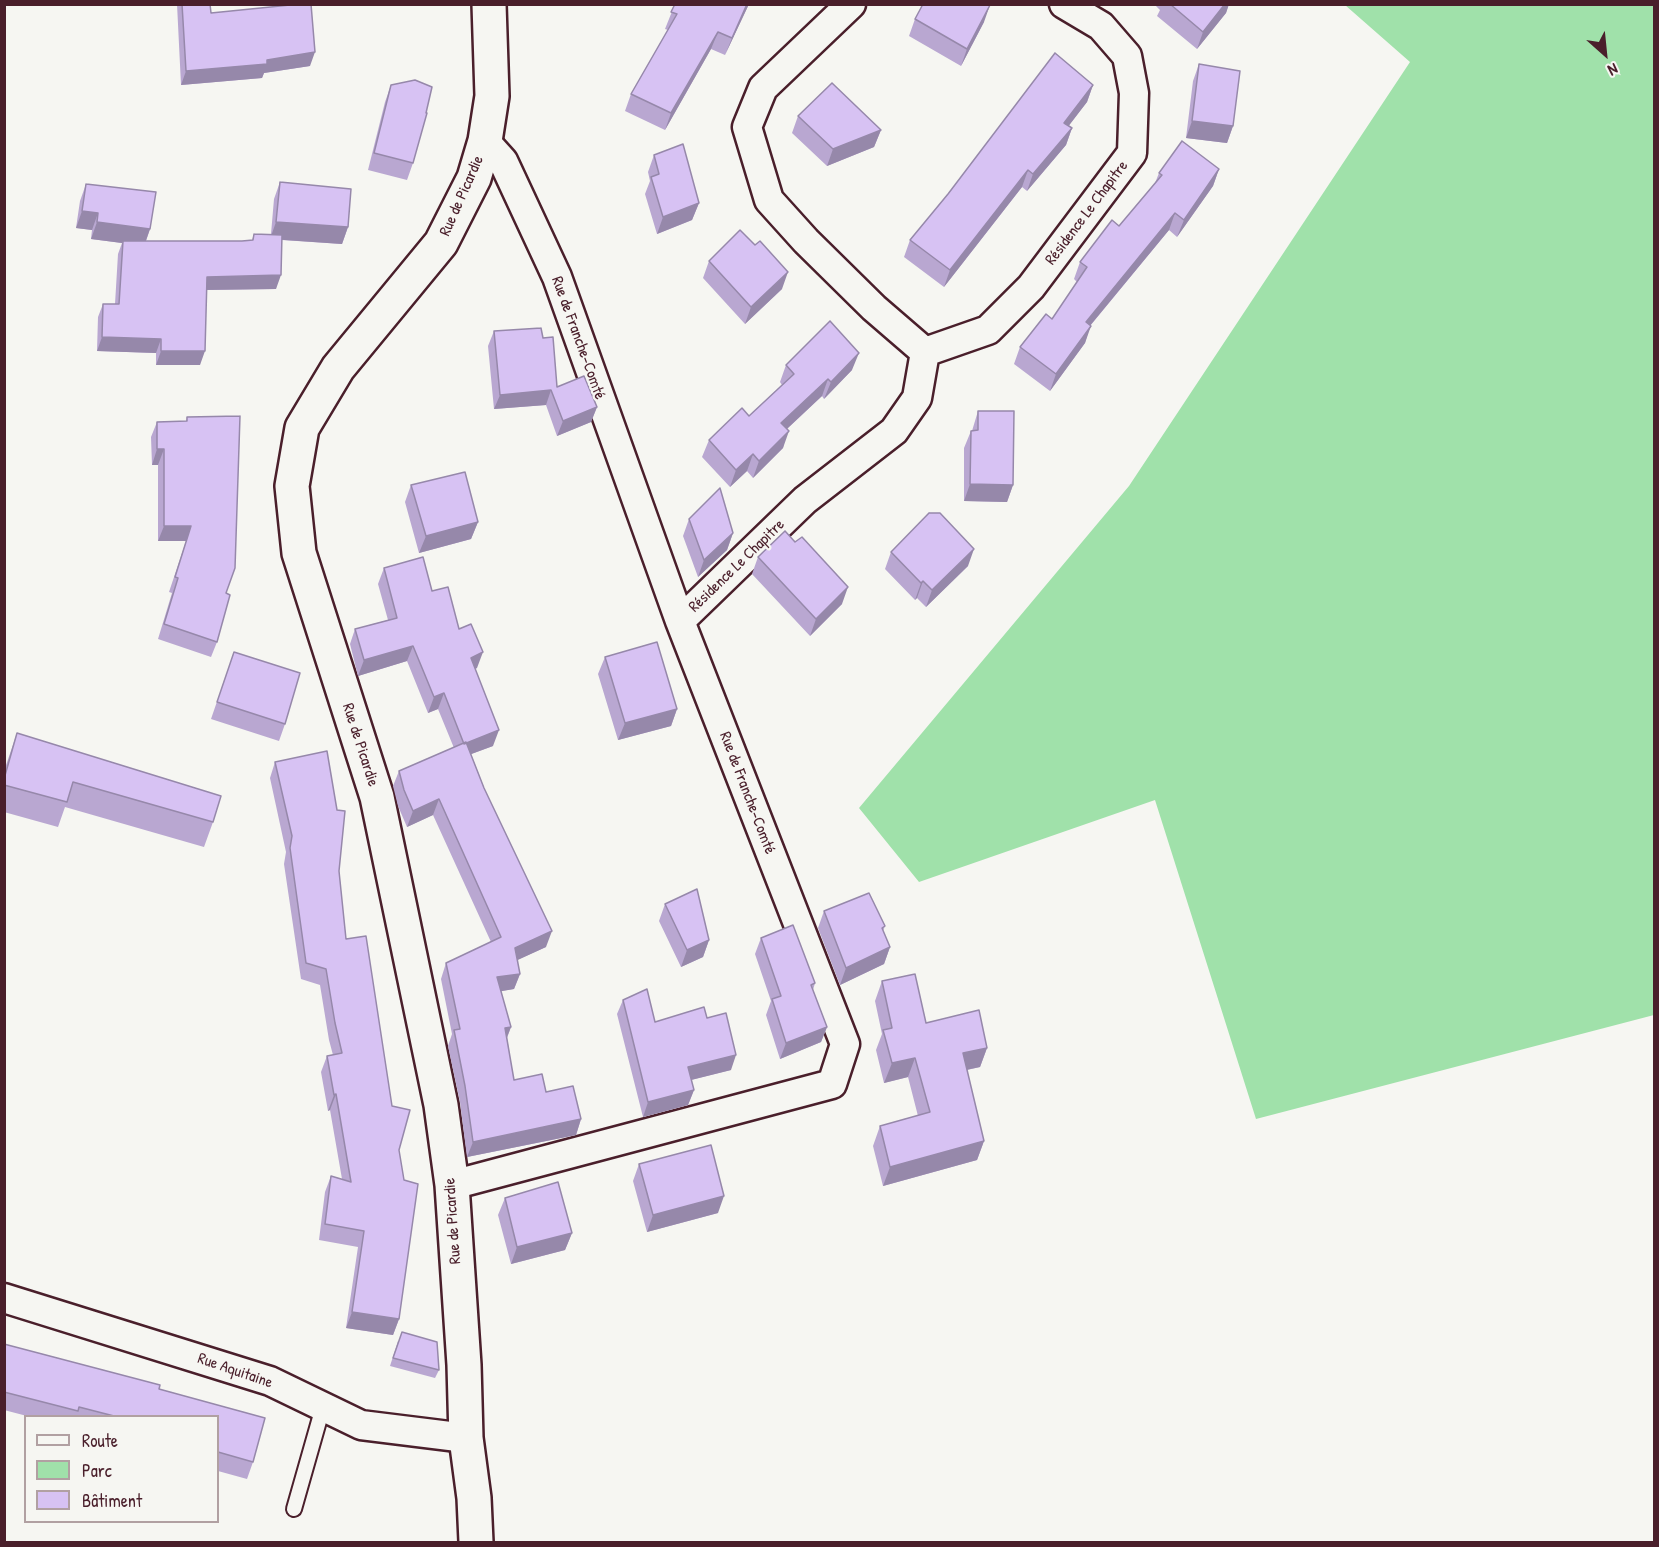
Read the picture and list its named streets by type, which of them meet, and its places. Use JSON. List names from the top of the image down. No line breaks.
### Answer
{"streets":{"street":["Rue de Picardie","Résidence Le Chapitre","Rue de Franche-Comté","Rue Aquitaine"]},"crossings":[["Rue de Picardie","Rue de Franche-Comté"],["Rue de Picardie","Rue Aquitaine"],["Résidence Le Chapitre","Rue de Franche-Comté"]],"legend":["Route","Parc","Bâtiment"],"north":"bottom right"}
